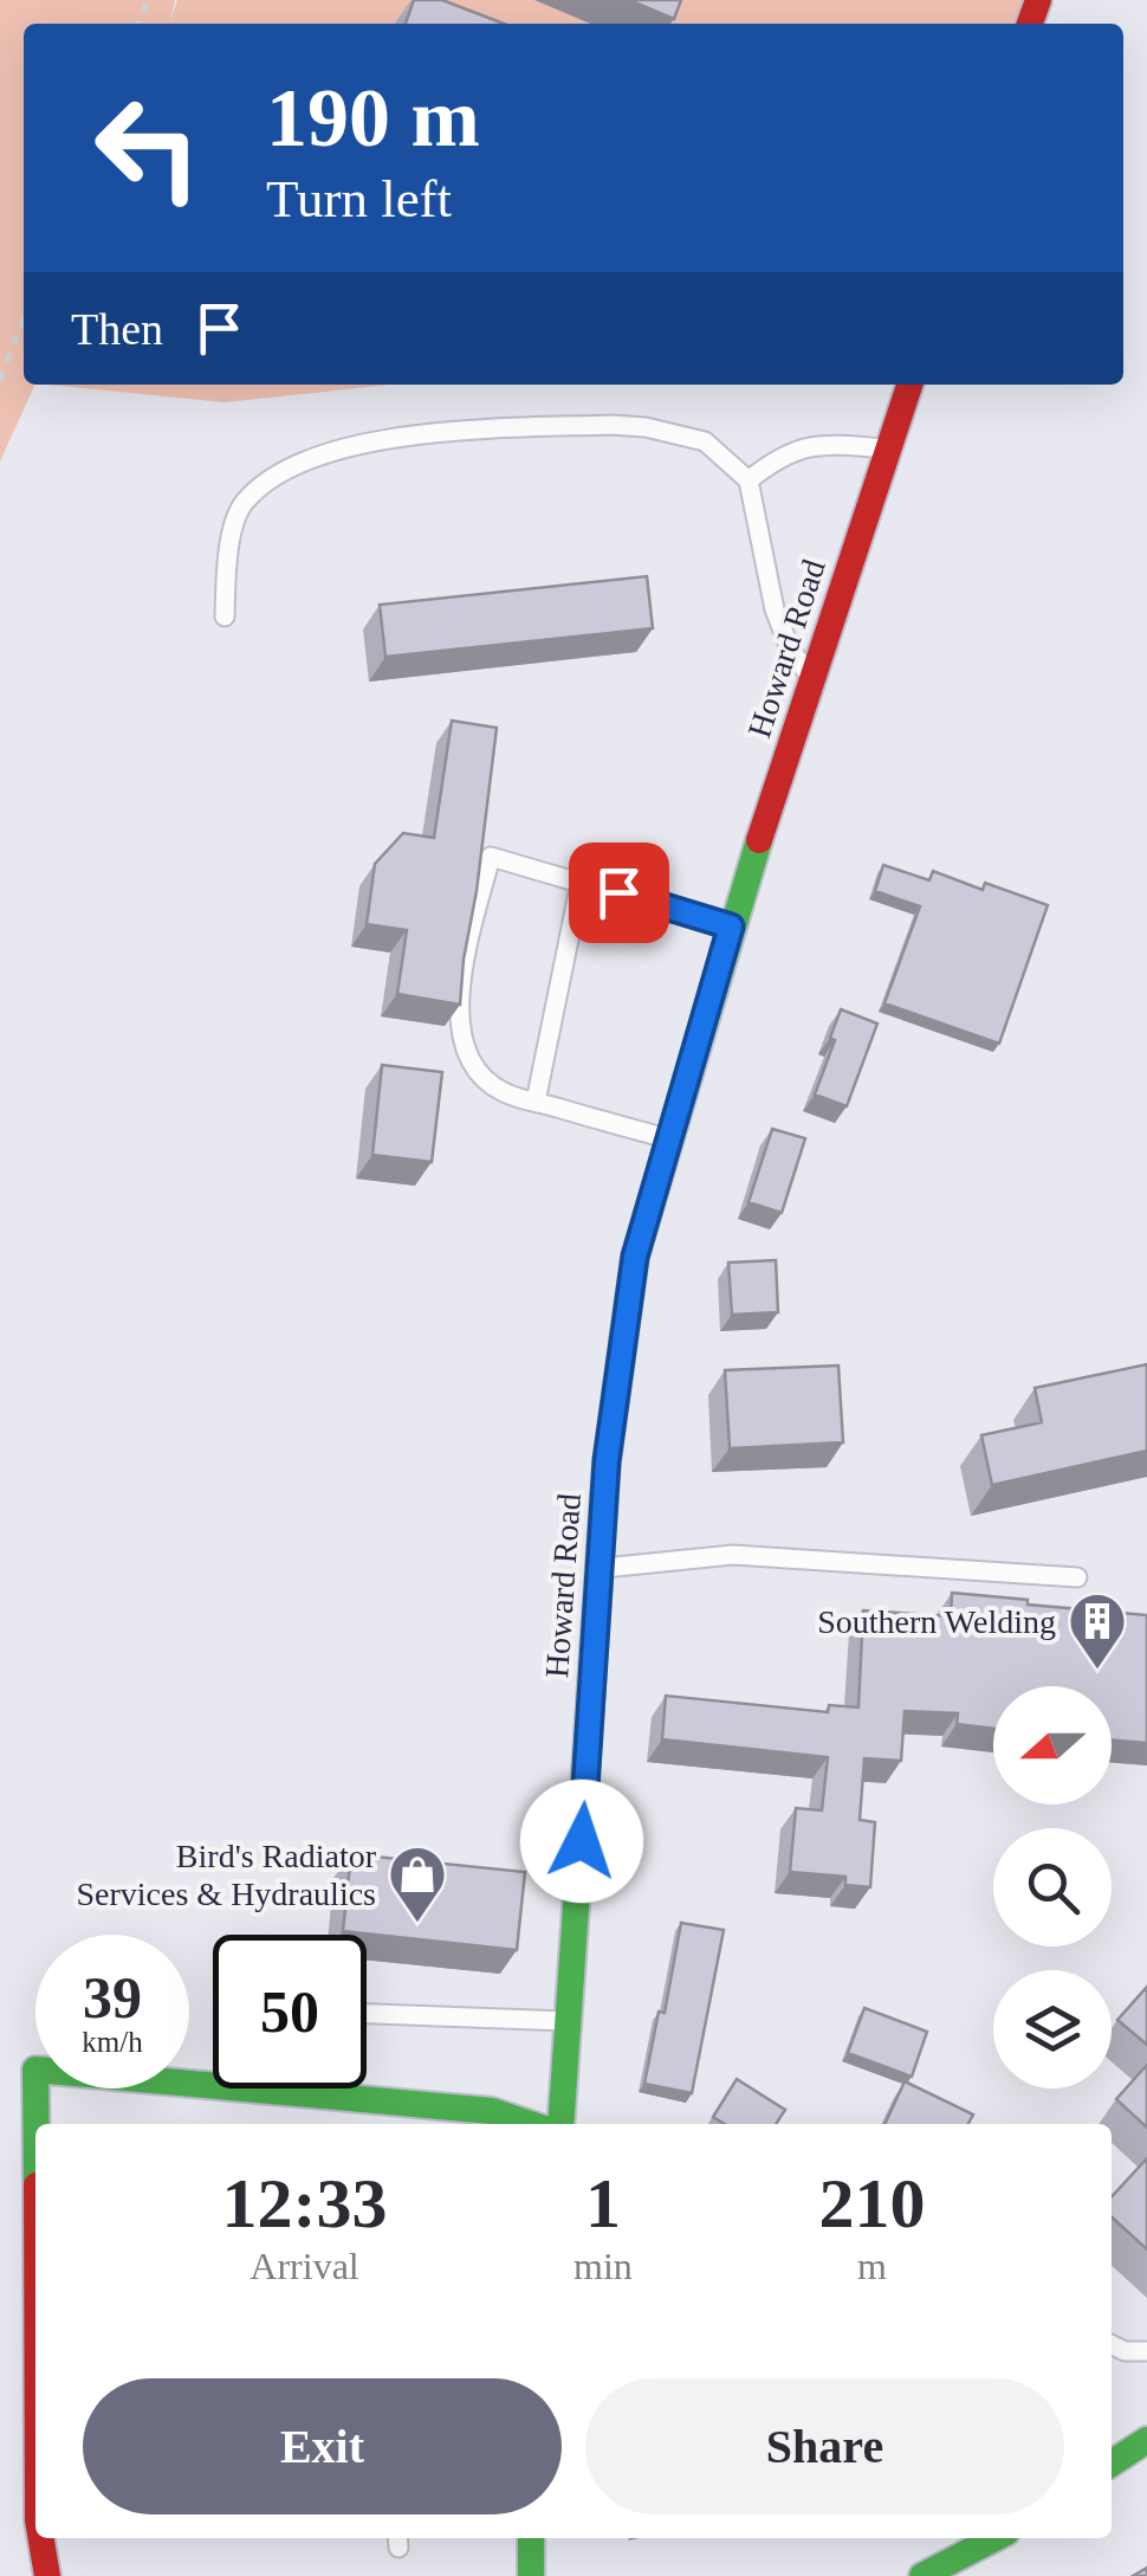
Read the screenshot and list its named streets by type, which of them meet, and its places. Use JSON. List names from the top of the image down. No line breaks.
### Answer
{"streets":{"main road":["Howard Road"]},"places":{"building":["Southern Welding"],"shop":["Bird's Radiator Services & Hydraulics"]},"north":"left","page":{"turn":["190 m","Turn left"],"then":"Then","speed":"39 km/h","limit":"50","eta":["12:33","Arrival","1","min","210","m"],"buttons":["Exit","Share"]}}
